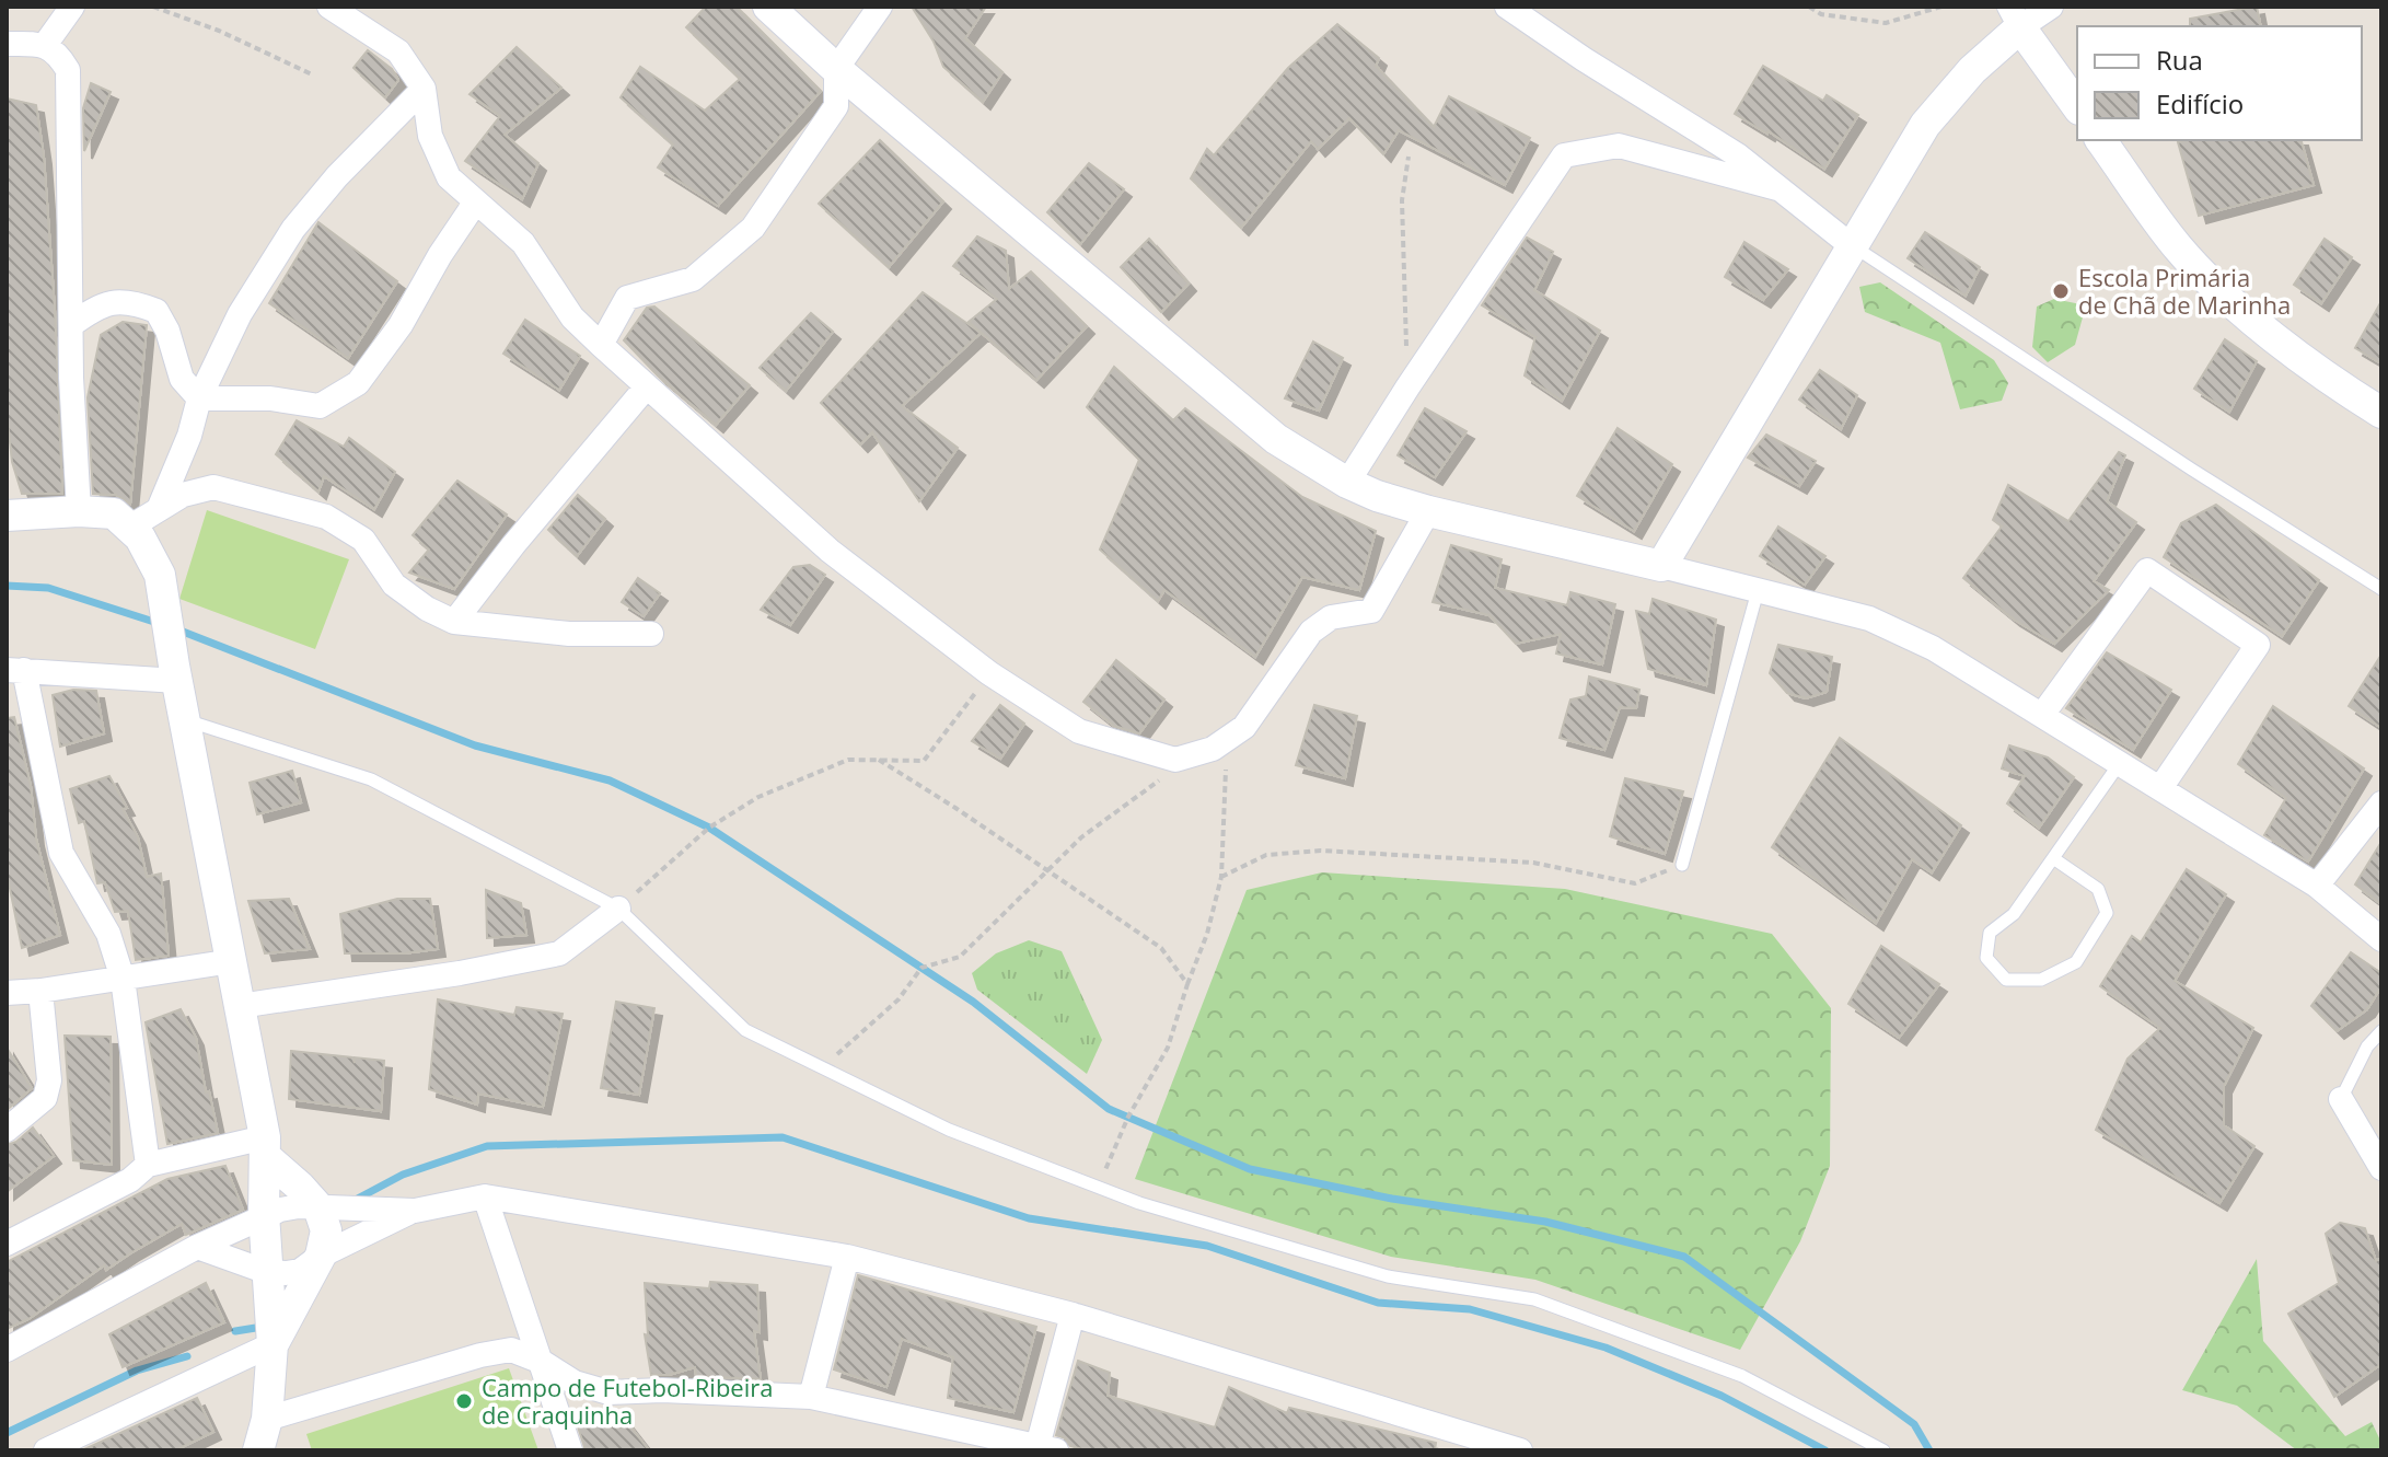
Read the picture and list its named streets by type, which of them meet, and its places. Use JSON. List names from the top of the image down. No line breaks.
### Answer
{"places":["Escola Primária de Chã de Marinha","Campo de Futebol-Ribeira de Craquinha"],"legend":["Rua","Edifício"]}
